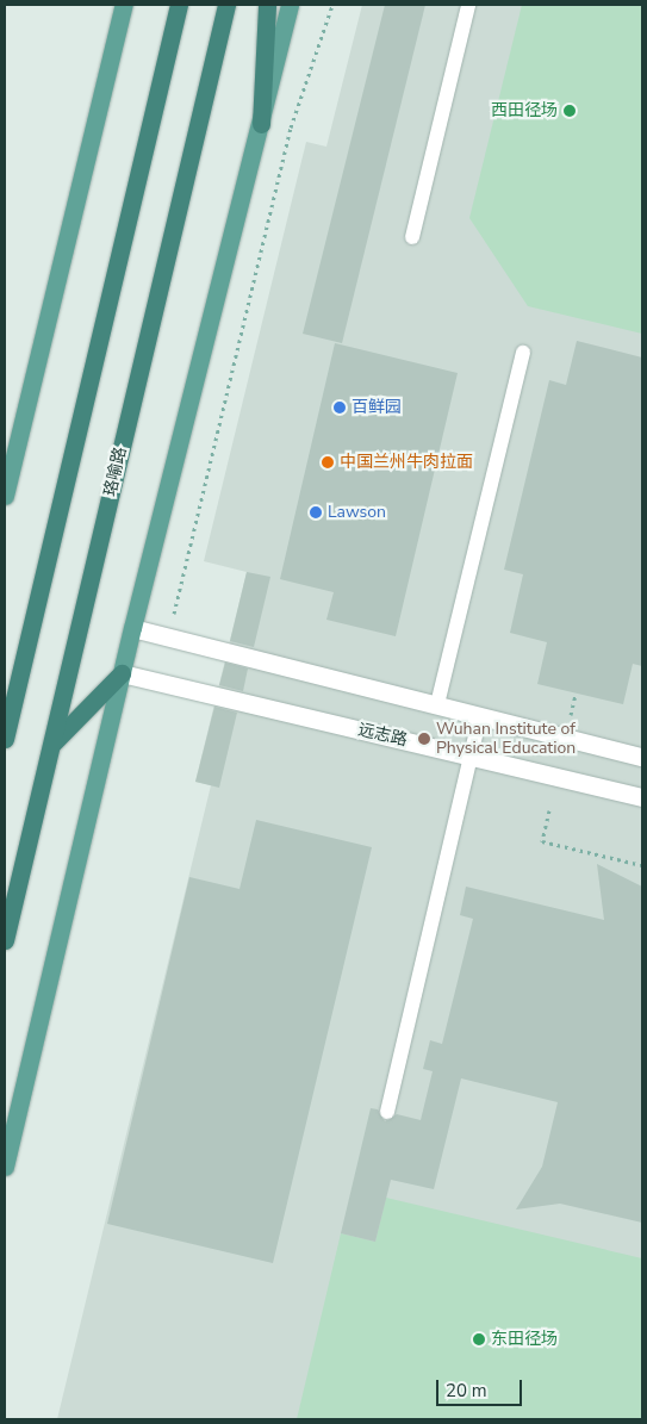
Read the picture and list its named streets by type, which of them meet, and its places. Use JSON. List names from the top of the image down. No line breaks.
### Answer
{"streets":{"highway":["珞喻路"],"street":["远志路"]},"places":["西田径场","百鲜园","中国兰州牛肉拉面","Lawson","Wuhan Institute of Physical Education","东田径场"],"scale_bar":"20 m"}
